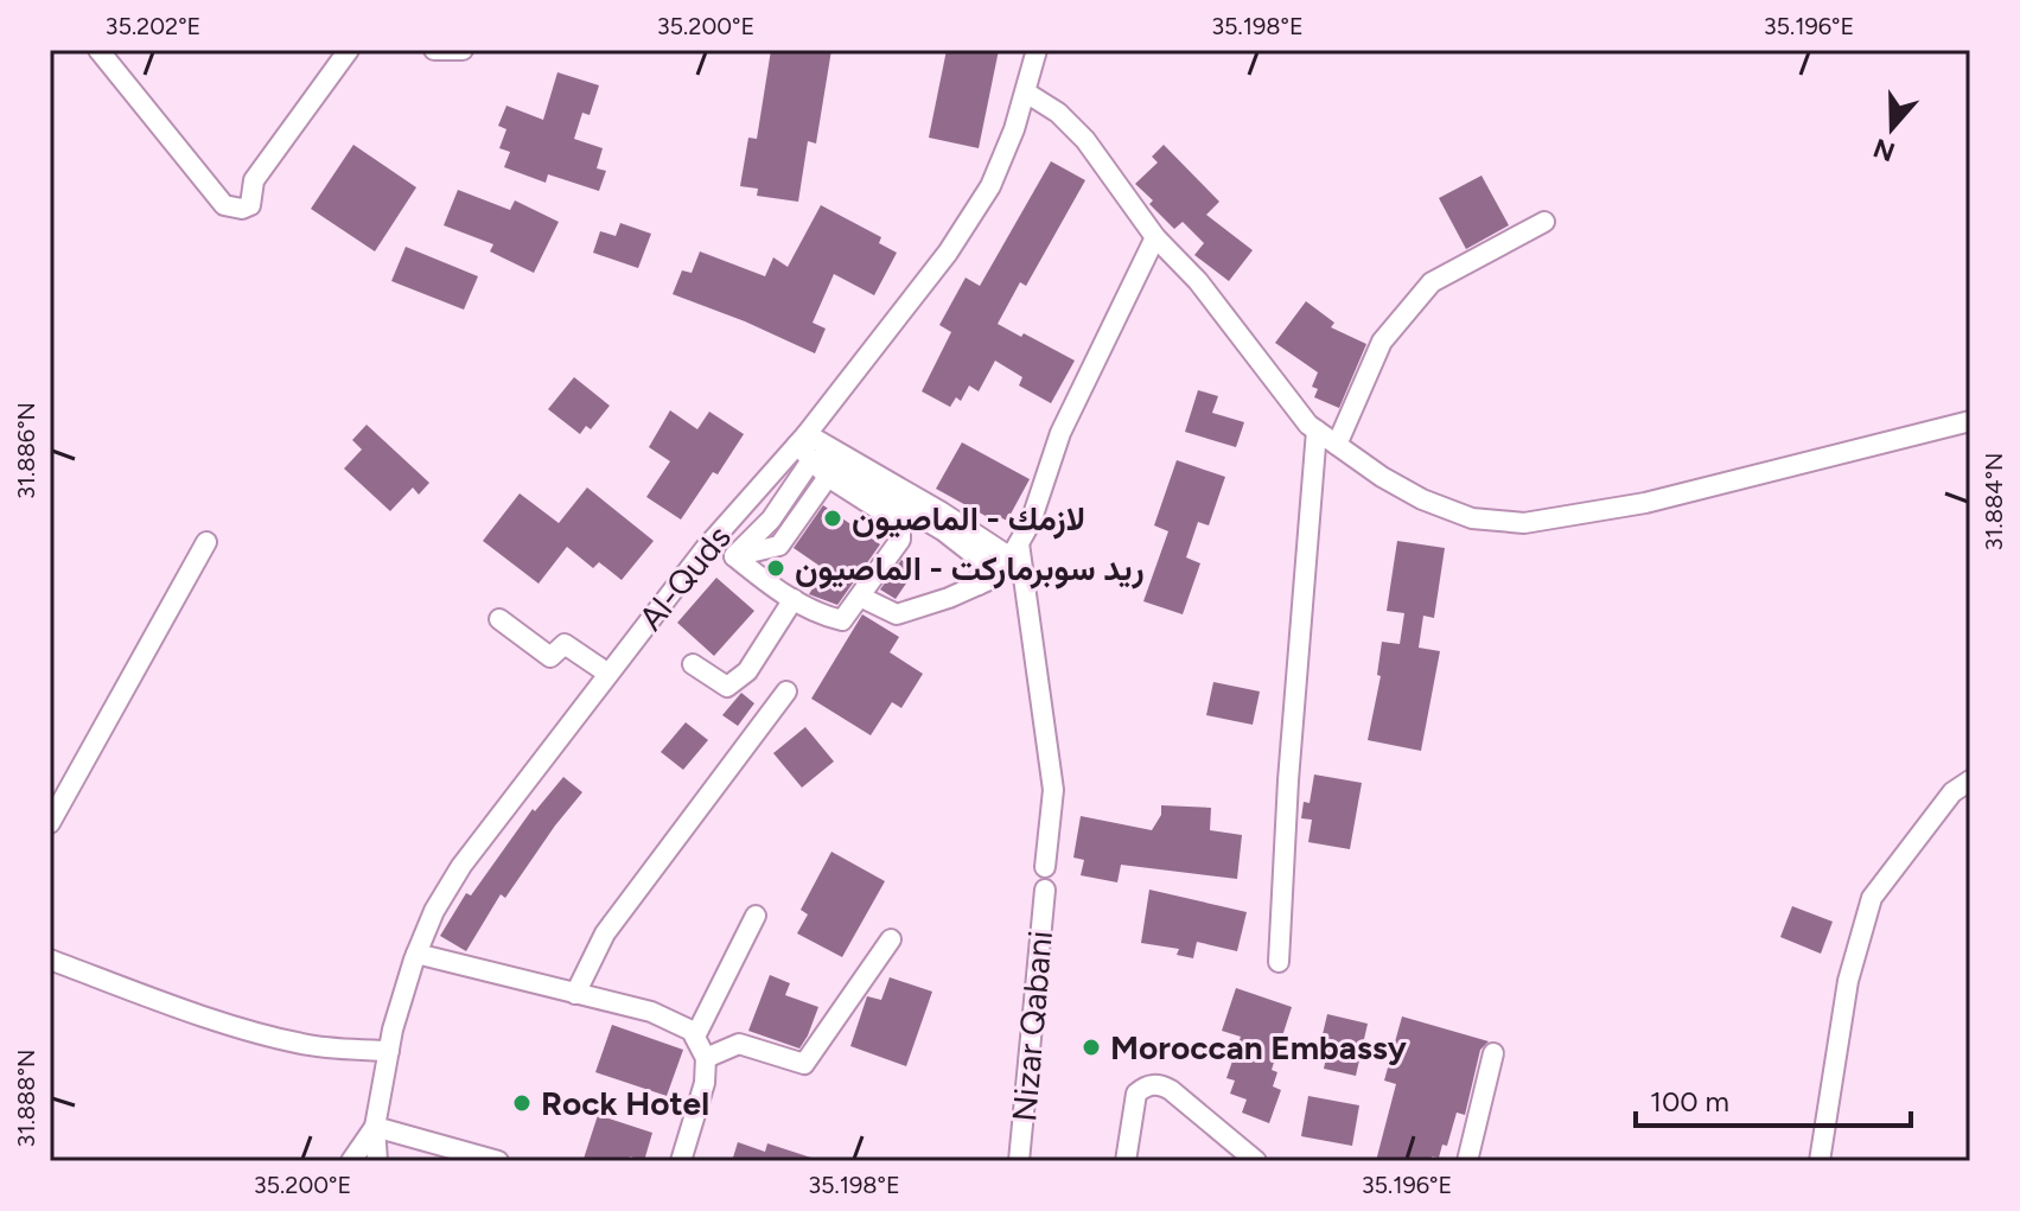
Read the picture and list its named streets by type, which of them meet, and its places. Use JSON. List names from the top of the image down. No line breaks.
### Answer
{"streets":{"street":["Al-Quds","Nizar Qabani"]},"places":["لازمك - الماصيون","ريد سوبرماركت - الماصيون","Moroccan Embassy","Rock Hotel"],"scale_bar":"100 m","north":"bottom","coordinates":["35.202°E","35.200°E","35.198°E","35.196°E","31.886°N","31.884°N","31.888°N"]}
